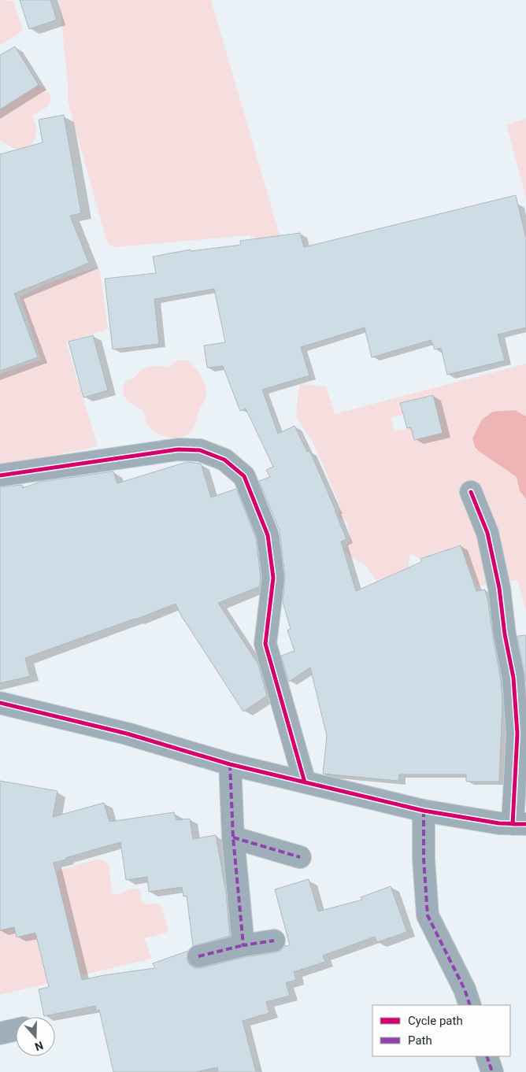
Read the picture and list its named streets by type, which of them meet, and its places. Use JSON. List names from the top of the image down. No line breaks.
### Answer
{"legend":["Cycle path","Path"],"north":"bottom"}
